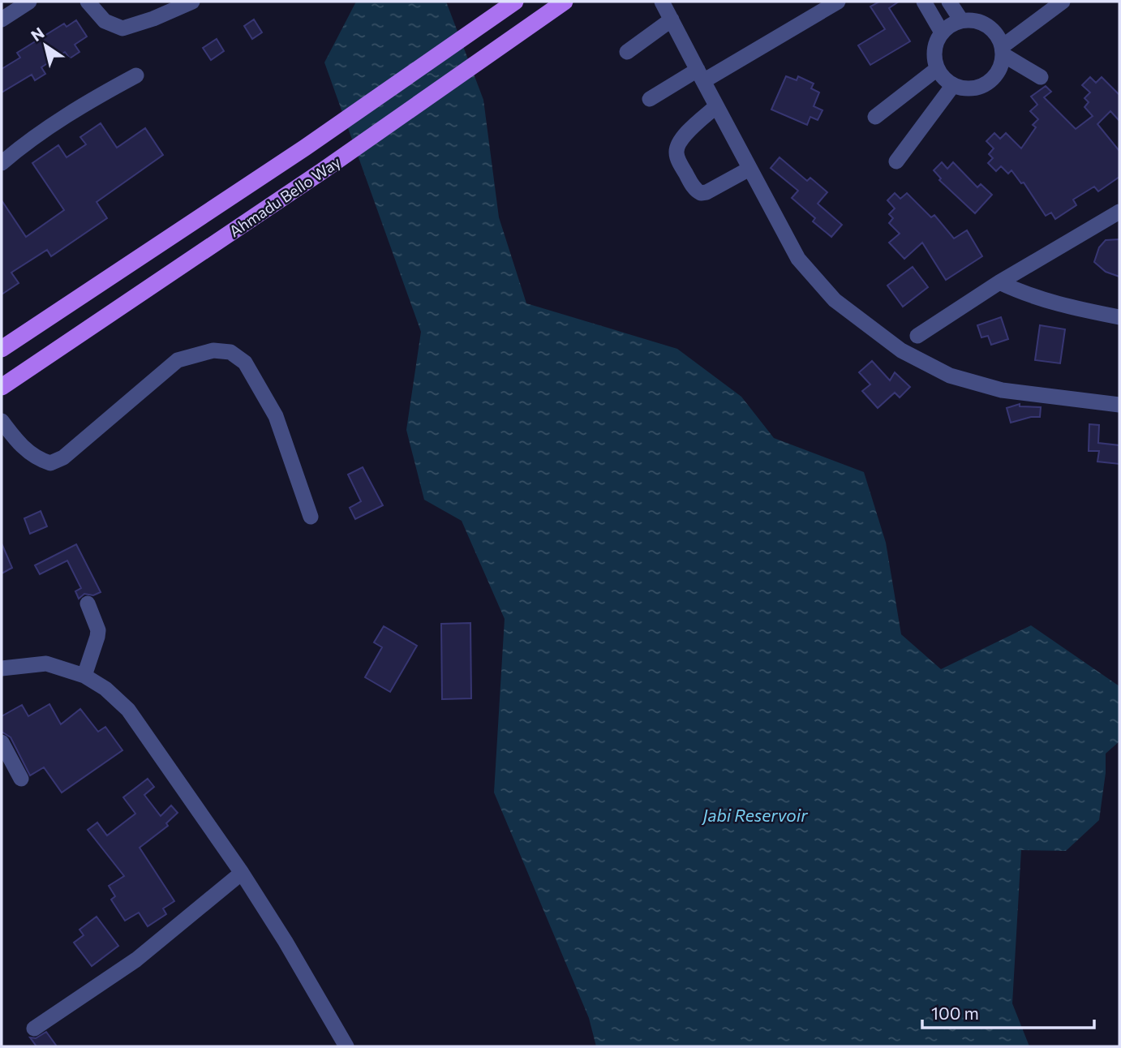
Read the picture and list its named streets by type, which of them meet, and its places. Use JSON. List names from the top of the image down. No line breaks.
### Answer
{"streets":{"main road":["Ahmadu Bello Way"]},"water":["Jabi Reservoir"],"scale_bar":"100 m","north":"top left"}
